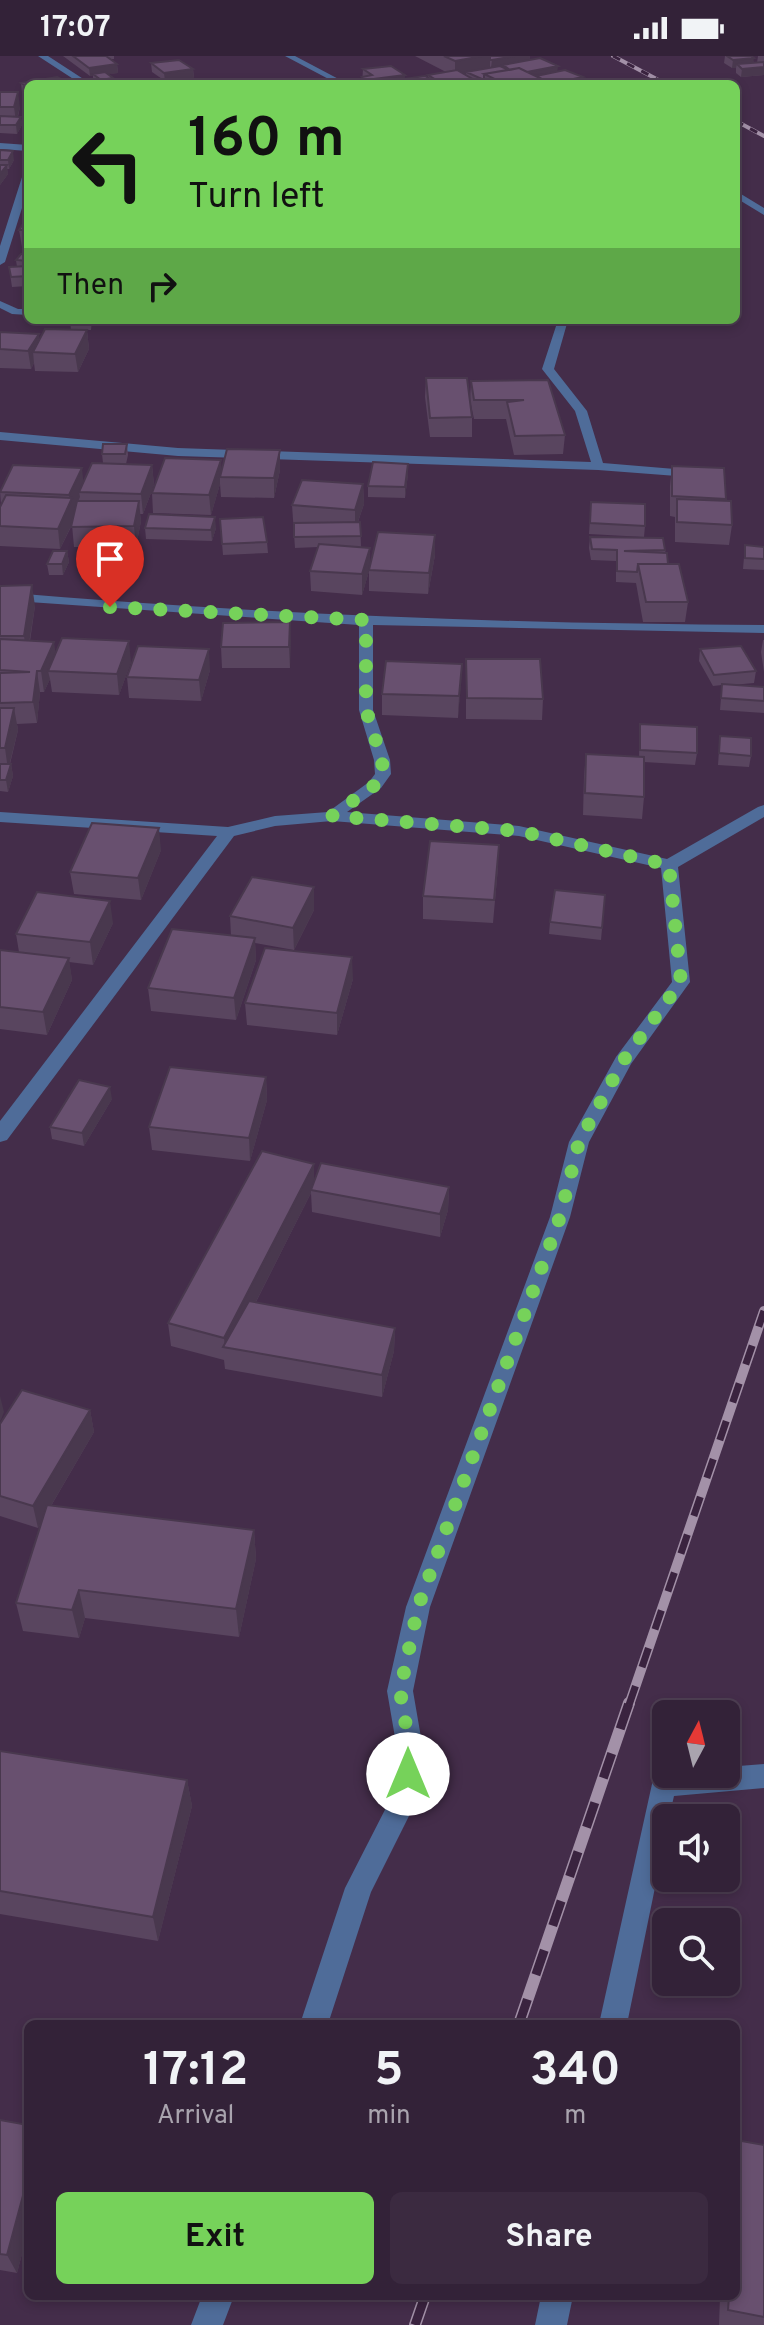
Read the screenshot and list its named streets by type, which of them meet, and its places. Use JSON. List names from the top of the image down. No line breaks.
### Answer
{"north":"top","page":{"status":"17:07","turn":["160 m","Turn left"],"then":"Then","eta":["17:12","Arrival","5","min","340","m"],"buttons":["Exit","Share"]}}
